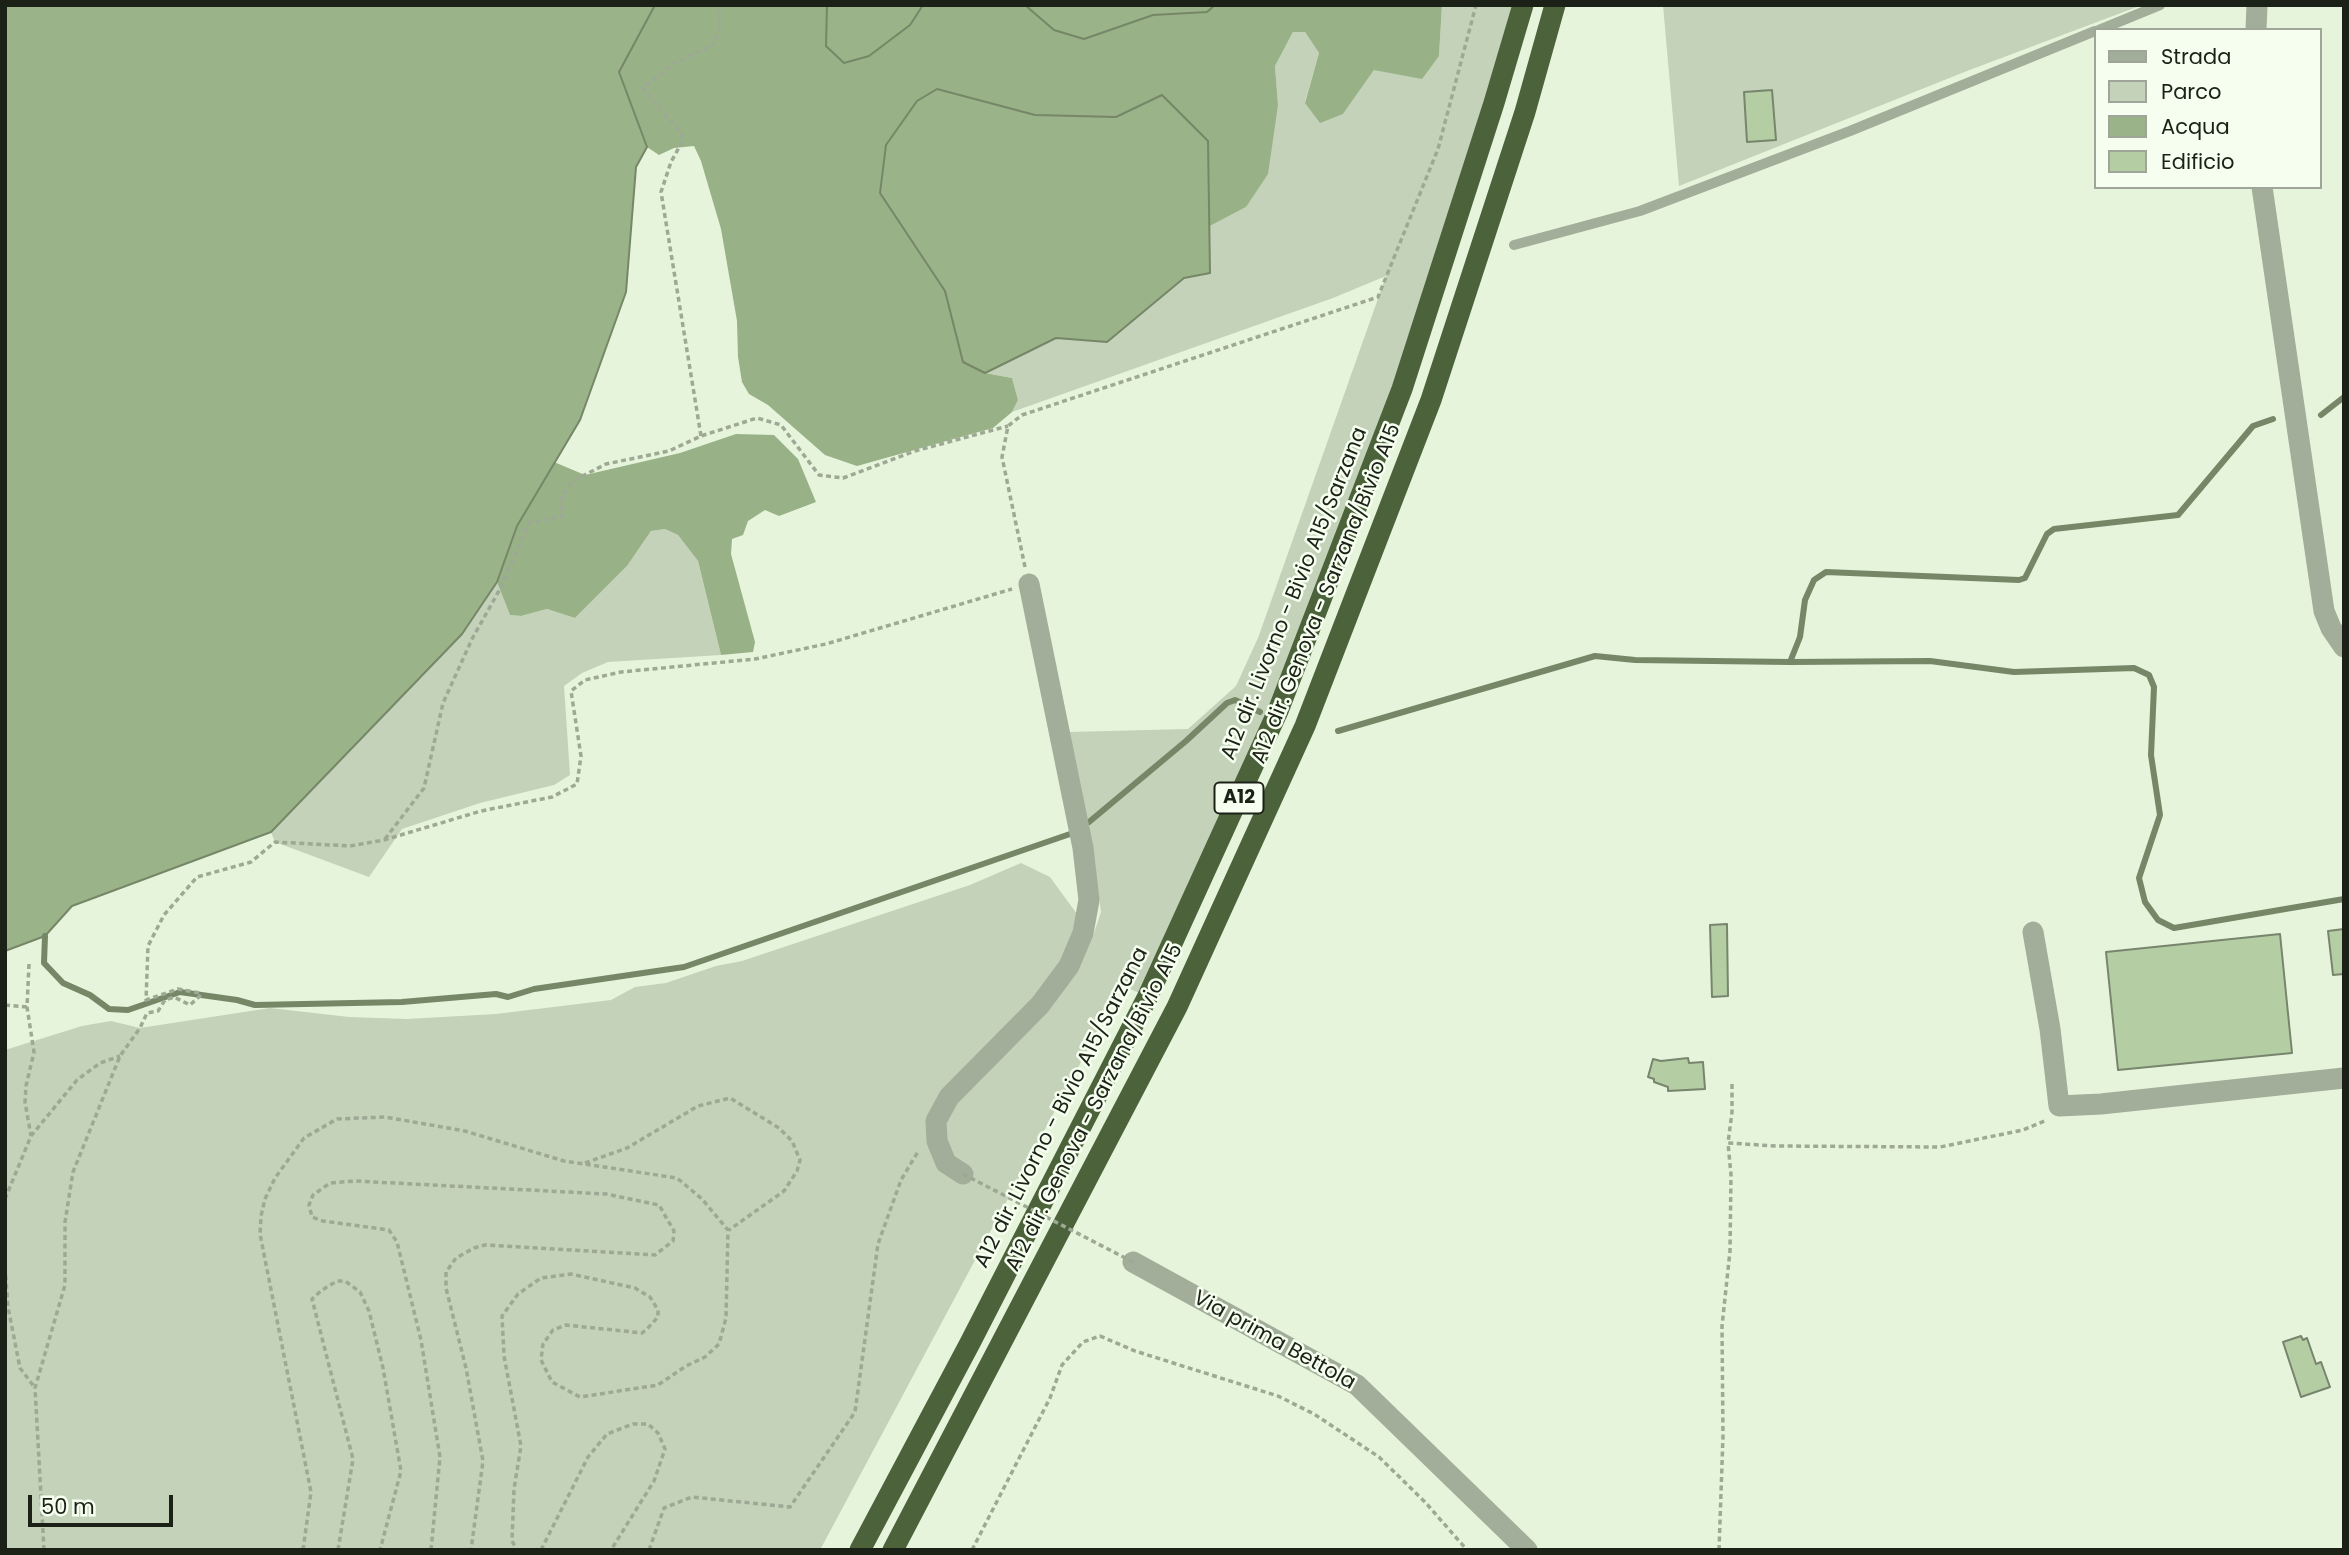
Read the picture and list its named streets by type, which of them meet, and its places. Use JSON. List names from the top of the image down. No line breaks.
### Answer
{"streets":{"highway":["A12 dir. Livorno - Bivio A15/Sarzana","A12 dir. Genova - Sarzana/Bivio A15","A12"],"street":["Via prima Bettola"]},"legend":["Strada","Parco","Acqua","Edificio"],"scale_bar":"50 m"}
